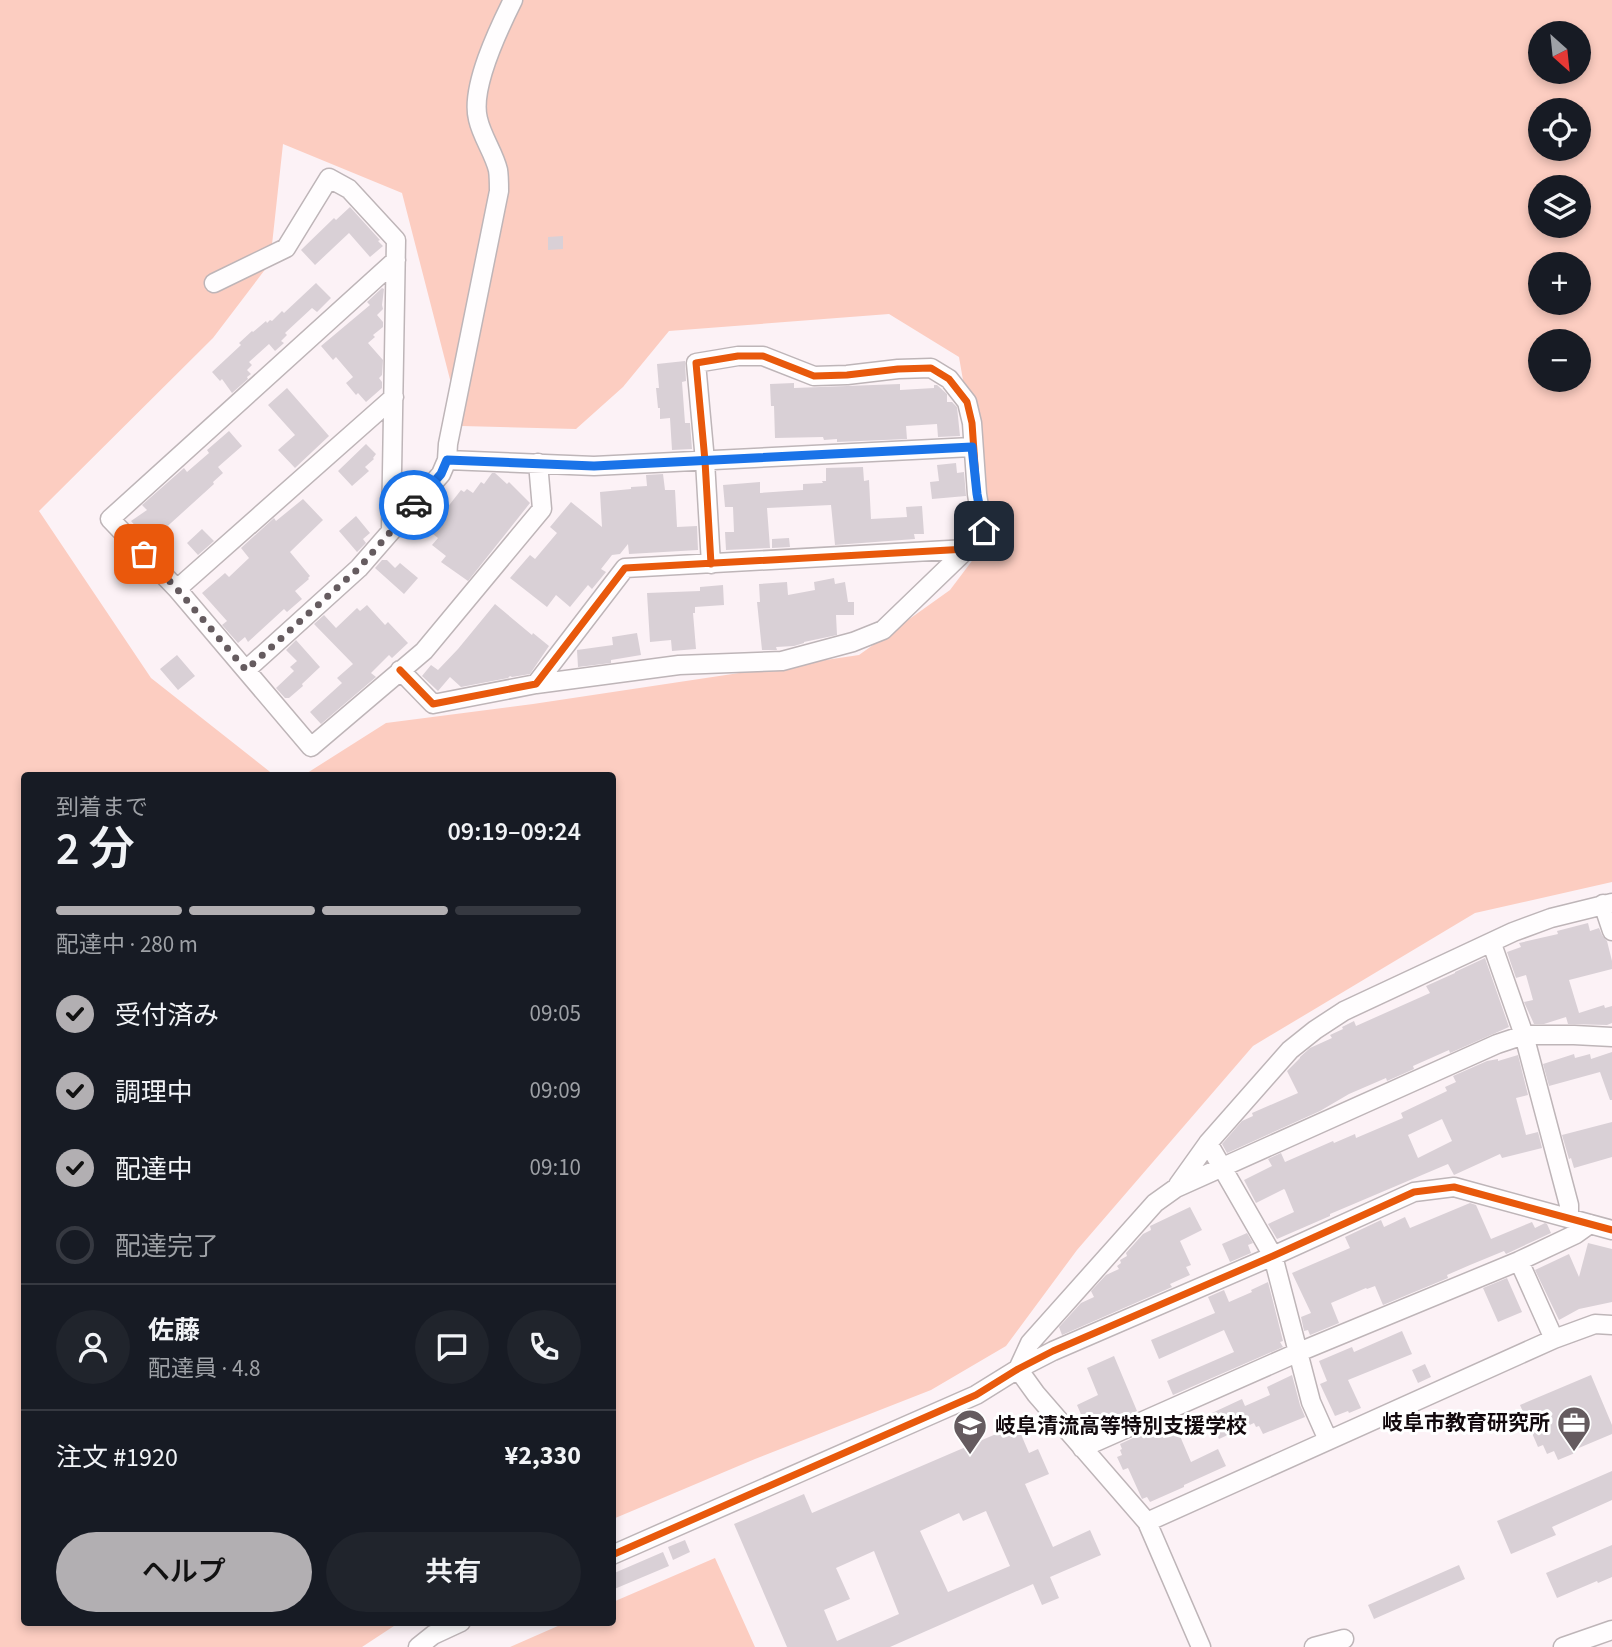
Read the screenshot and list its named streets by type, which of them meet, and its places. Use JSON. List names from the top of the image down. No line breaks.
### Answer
{"places":{"office":["岐阜市教育研究所"],"school or university":["岐阜清流高等特別支援学校"]},"north":"bottom right","page":{"map_buttons":["+","−"],"heading":["2 分","到着まで","09:19–09:24"],"panel":["佐藤","配達員 · 4.8","注文 #1920","¥2,330"],"bar":"配達中 · 280 m","list":[["受付済み","09:05"],["調理中","09:09"],["配達中","09:10"],"配達完了"],"buttons":["ヘルプ","共有"]}}
